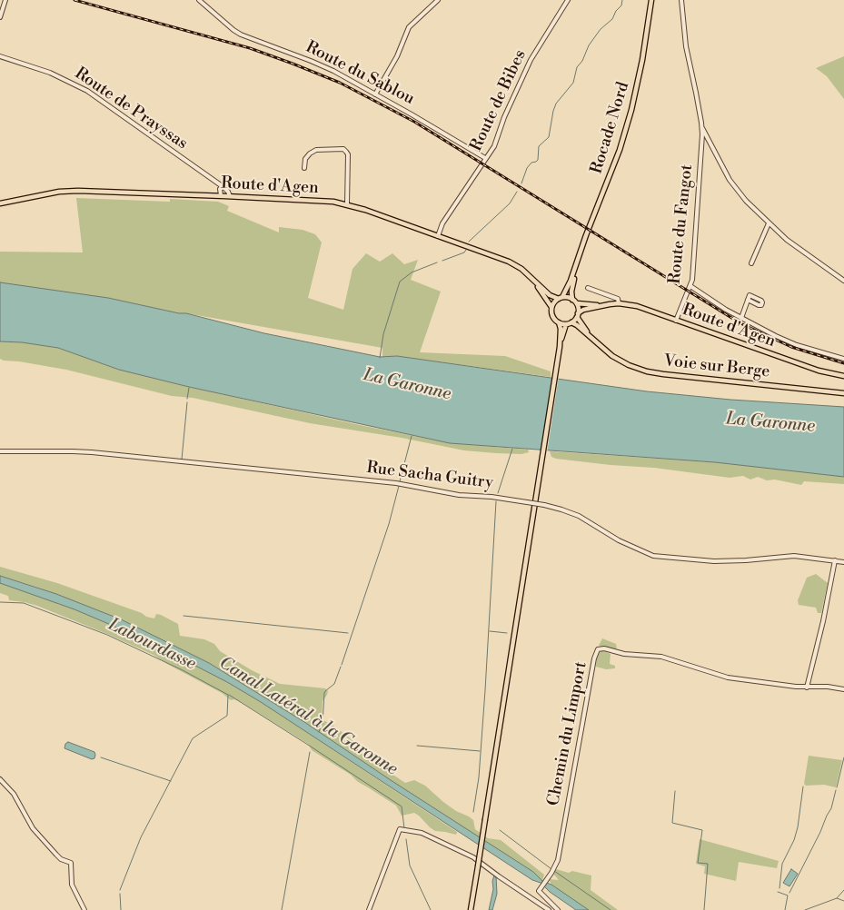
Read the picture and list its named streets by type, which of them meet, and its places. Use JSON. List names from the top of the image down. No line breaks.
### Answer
{"streets":{"main road":["Rocade Nord","Route d'Agen","Voie sur Berge"],"street":["Route du Sablou","Route de Bibes","Route de Prayssas","Route du Fangot","Rue Sacha Guitry","Chemin du Limport"]},"crossings":[["Route du Sablou","Route de Bibes"],["Route de Bibes","Route d'Agen"],["Route d'Agen","Route du Fangot"]],"water":["La Garonne","Labourdasse","Canal Latéral à la Garonne"]}
